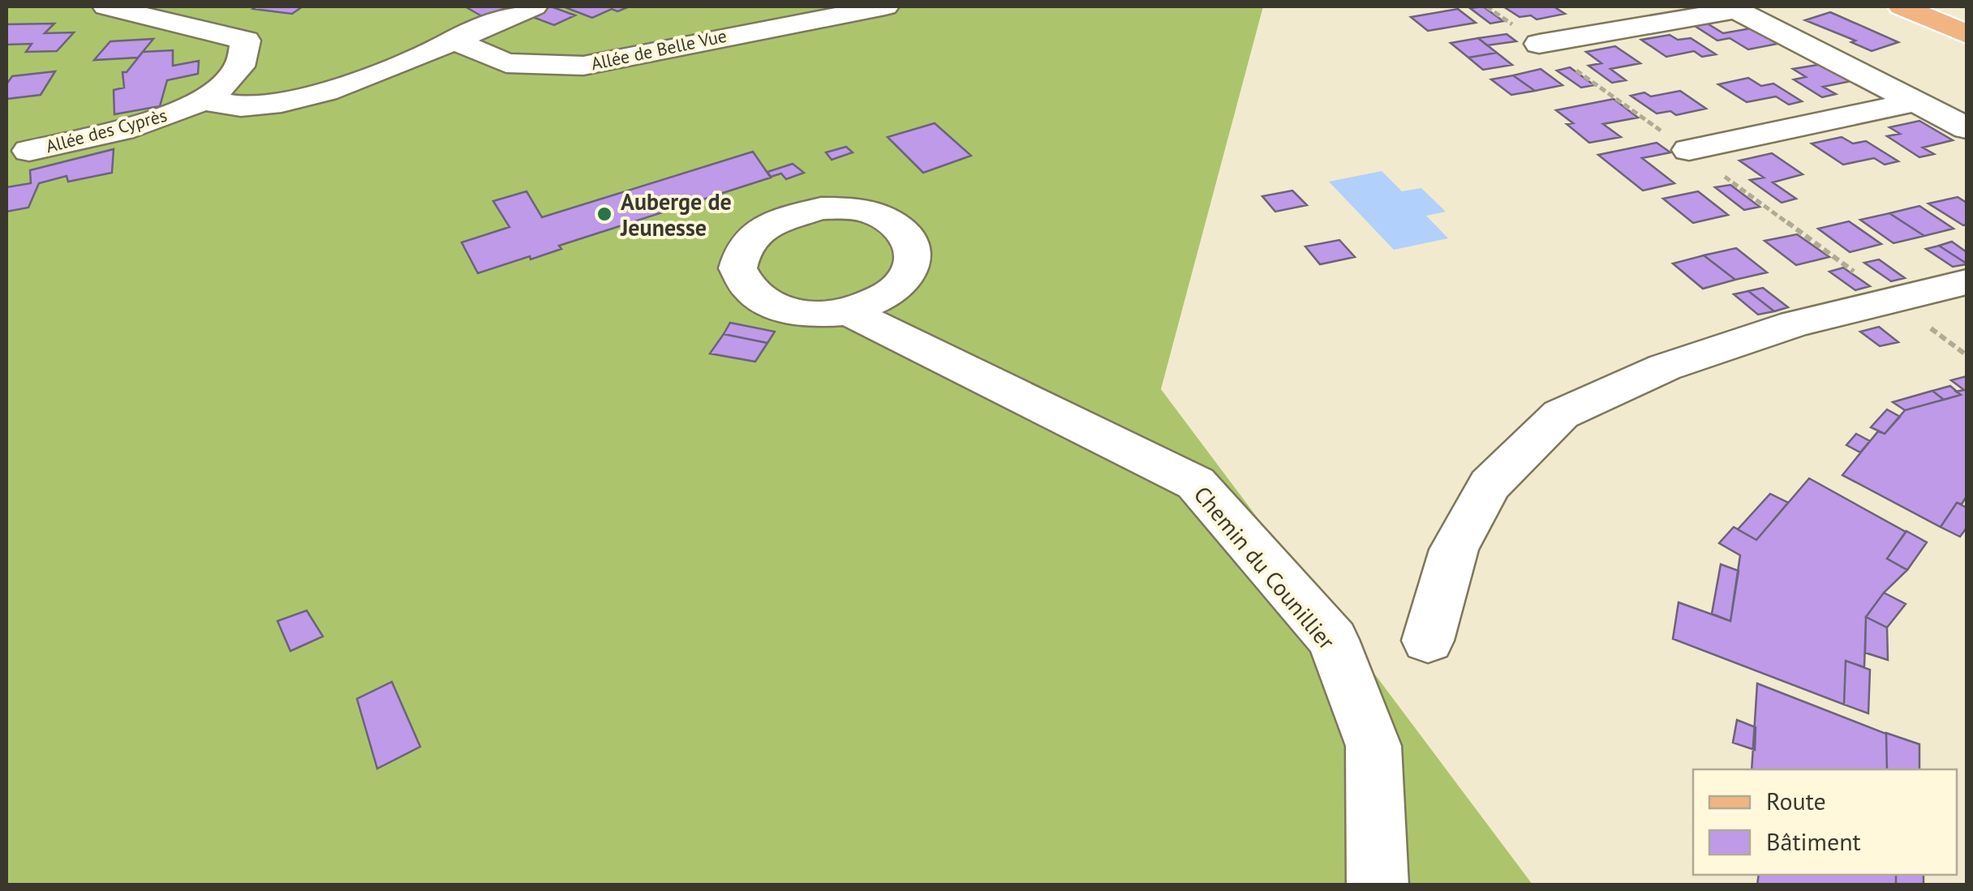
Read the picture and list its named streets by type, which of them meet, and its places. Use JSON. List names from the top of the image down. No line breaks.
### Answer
{"streets":{"street":["Allée de Belle Vue","Allée des Cyprès","Chemin du Counillier"]},"places":["Auberge de Jeunesse"],"legend":["Route","Bâtiment"]}
